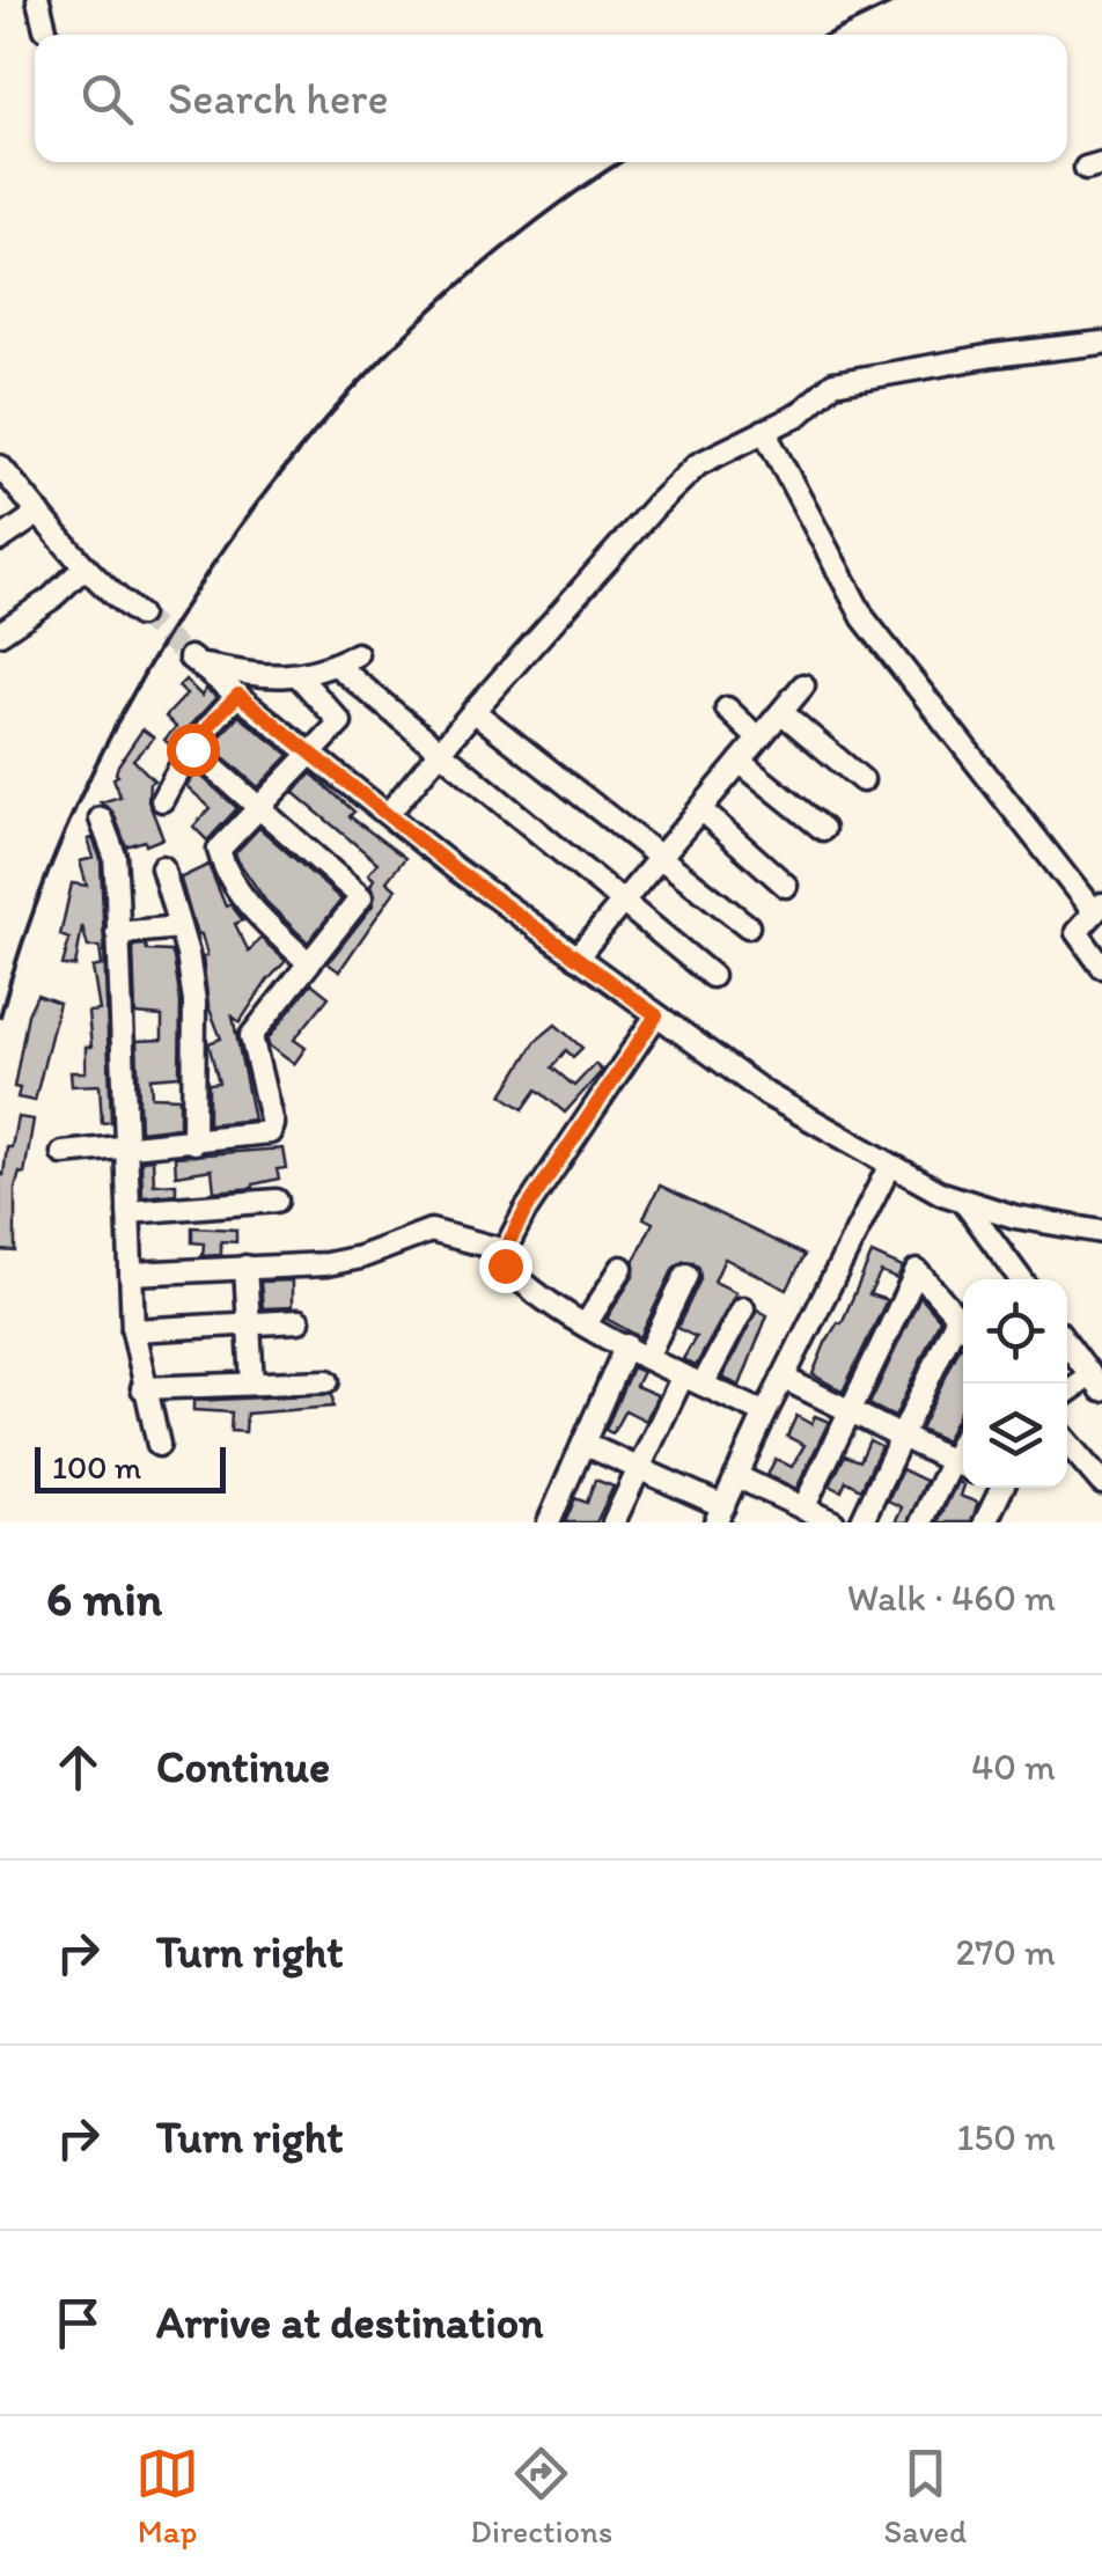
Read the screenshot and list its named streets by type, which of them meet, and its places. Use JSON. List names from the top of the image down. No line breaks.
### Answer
{"scale_bar":"100 m","page":{"search":"Search here","scale":"100 m","heading":["6 min","Walk · 460 m"],"list":[["Continue","40 m"],["Turn right","270 m"],["Turn right","150 m"],"Arrive at destination"],"nav":["Map","Directions","Saved"]}}
